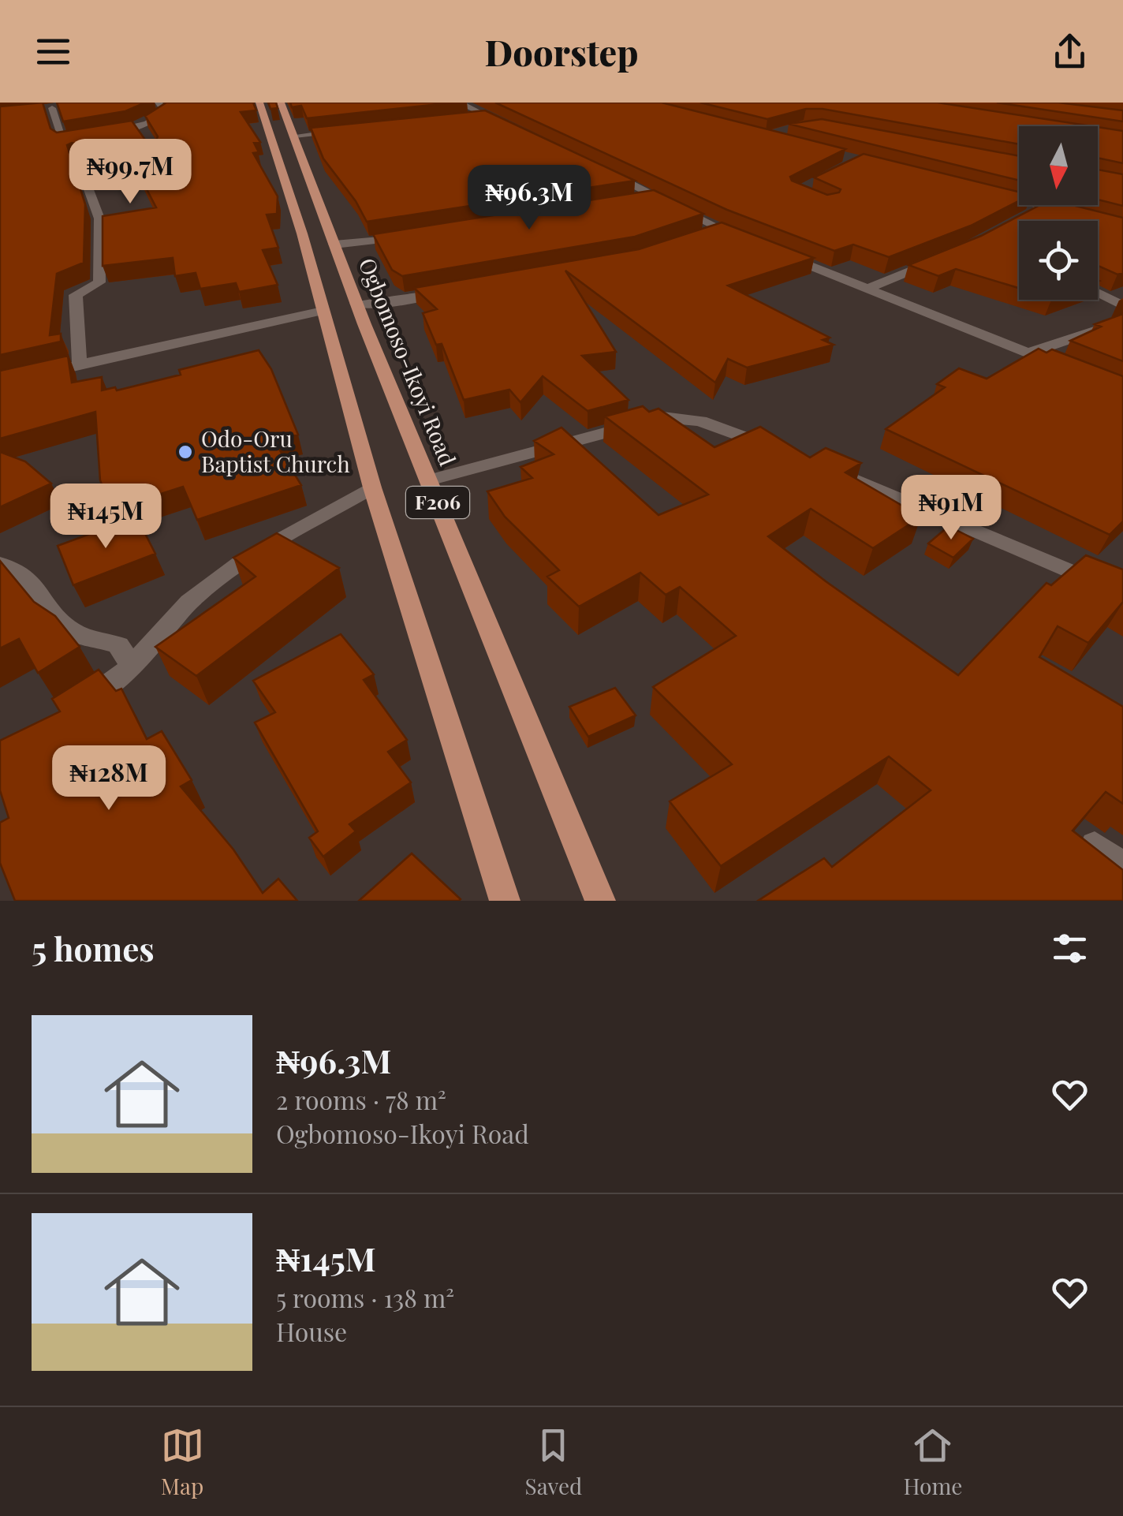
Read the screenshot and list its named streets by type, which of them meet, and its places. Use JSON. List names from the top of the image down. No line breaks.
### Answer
{"streets":{"main road":["Ogbomoso-Ikoyi Road","F206"]},"places":["Odo-Oru Baptist Church"],"north":"bottom","page":{"header":"Doorstep","price":["₦99.7M","₦96.3M","₦91M","₦145M","₦128M"],"heading":"5 homes","list":[{"name":"₦96.3M","note":"2 rooms · 78 m² · Ogbomoso-Ikoyi Road"},{"name":"₦145M","note":"5 rooms · 138 m² · House"}],"tabs":["Map","Saved","Home"]}}
